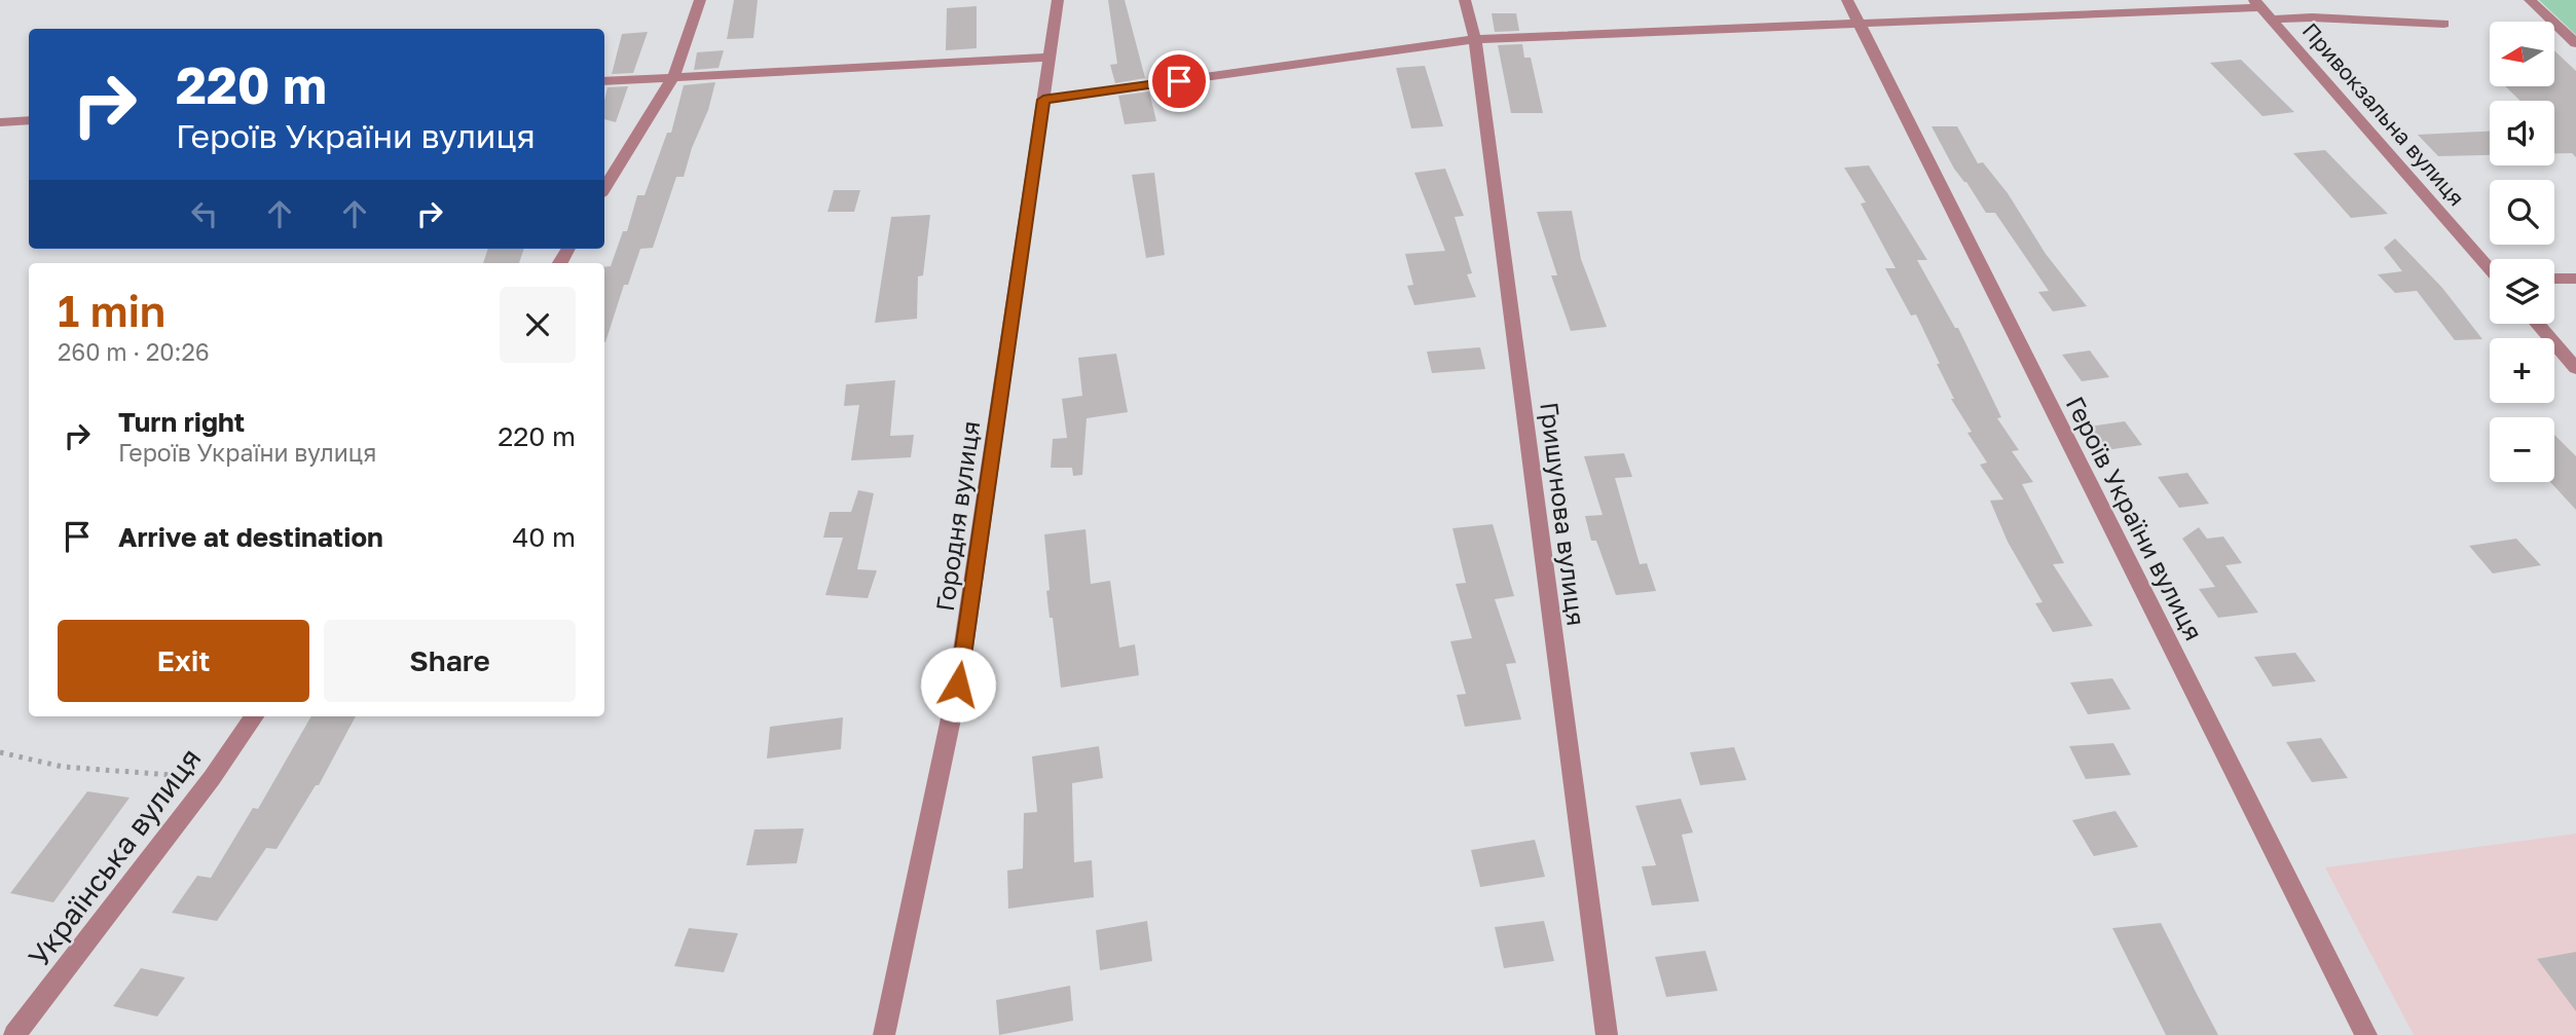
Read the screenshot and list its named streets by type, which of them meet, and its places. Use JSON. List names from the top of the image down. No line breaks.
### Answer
{"streets":{"street":["Привокзальна вулиця","Гришунова вулиця","Городня вулиця","Героїв України вулиця","Українська вулиця"]},"crossings":[["Привокзальна вулиця","Героїв України вулиця"]],"north":"left","page":{"map_buttons":["+","−"],"turn":["220 m","Героїв України вулиця"],"heading":["1 min","260 m · 20:26"],"list":[{"name":"Turn right","note":"Героїв України вулиця","value":"220 m"},{"name":"Arrive at destination","value":"40 m"}],"buttons":["Exit","Share"]}}
